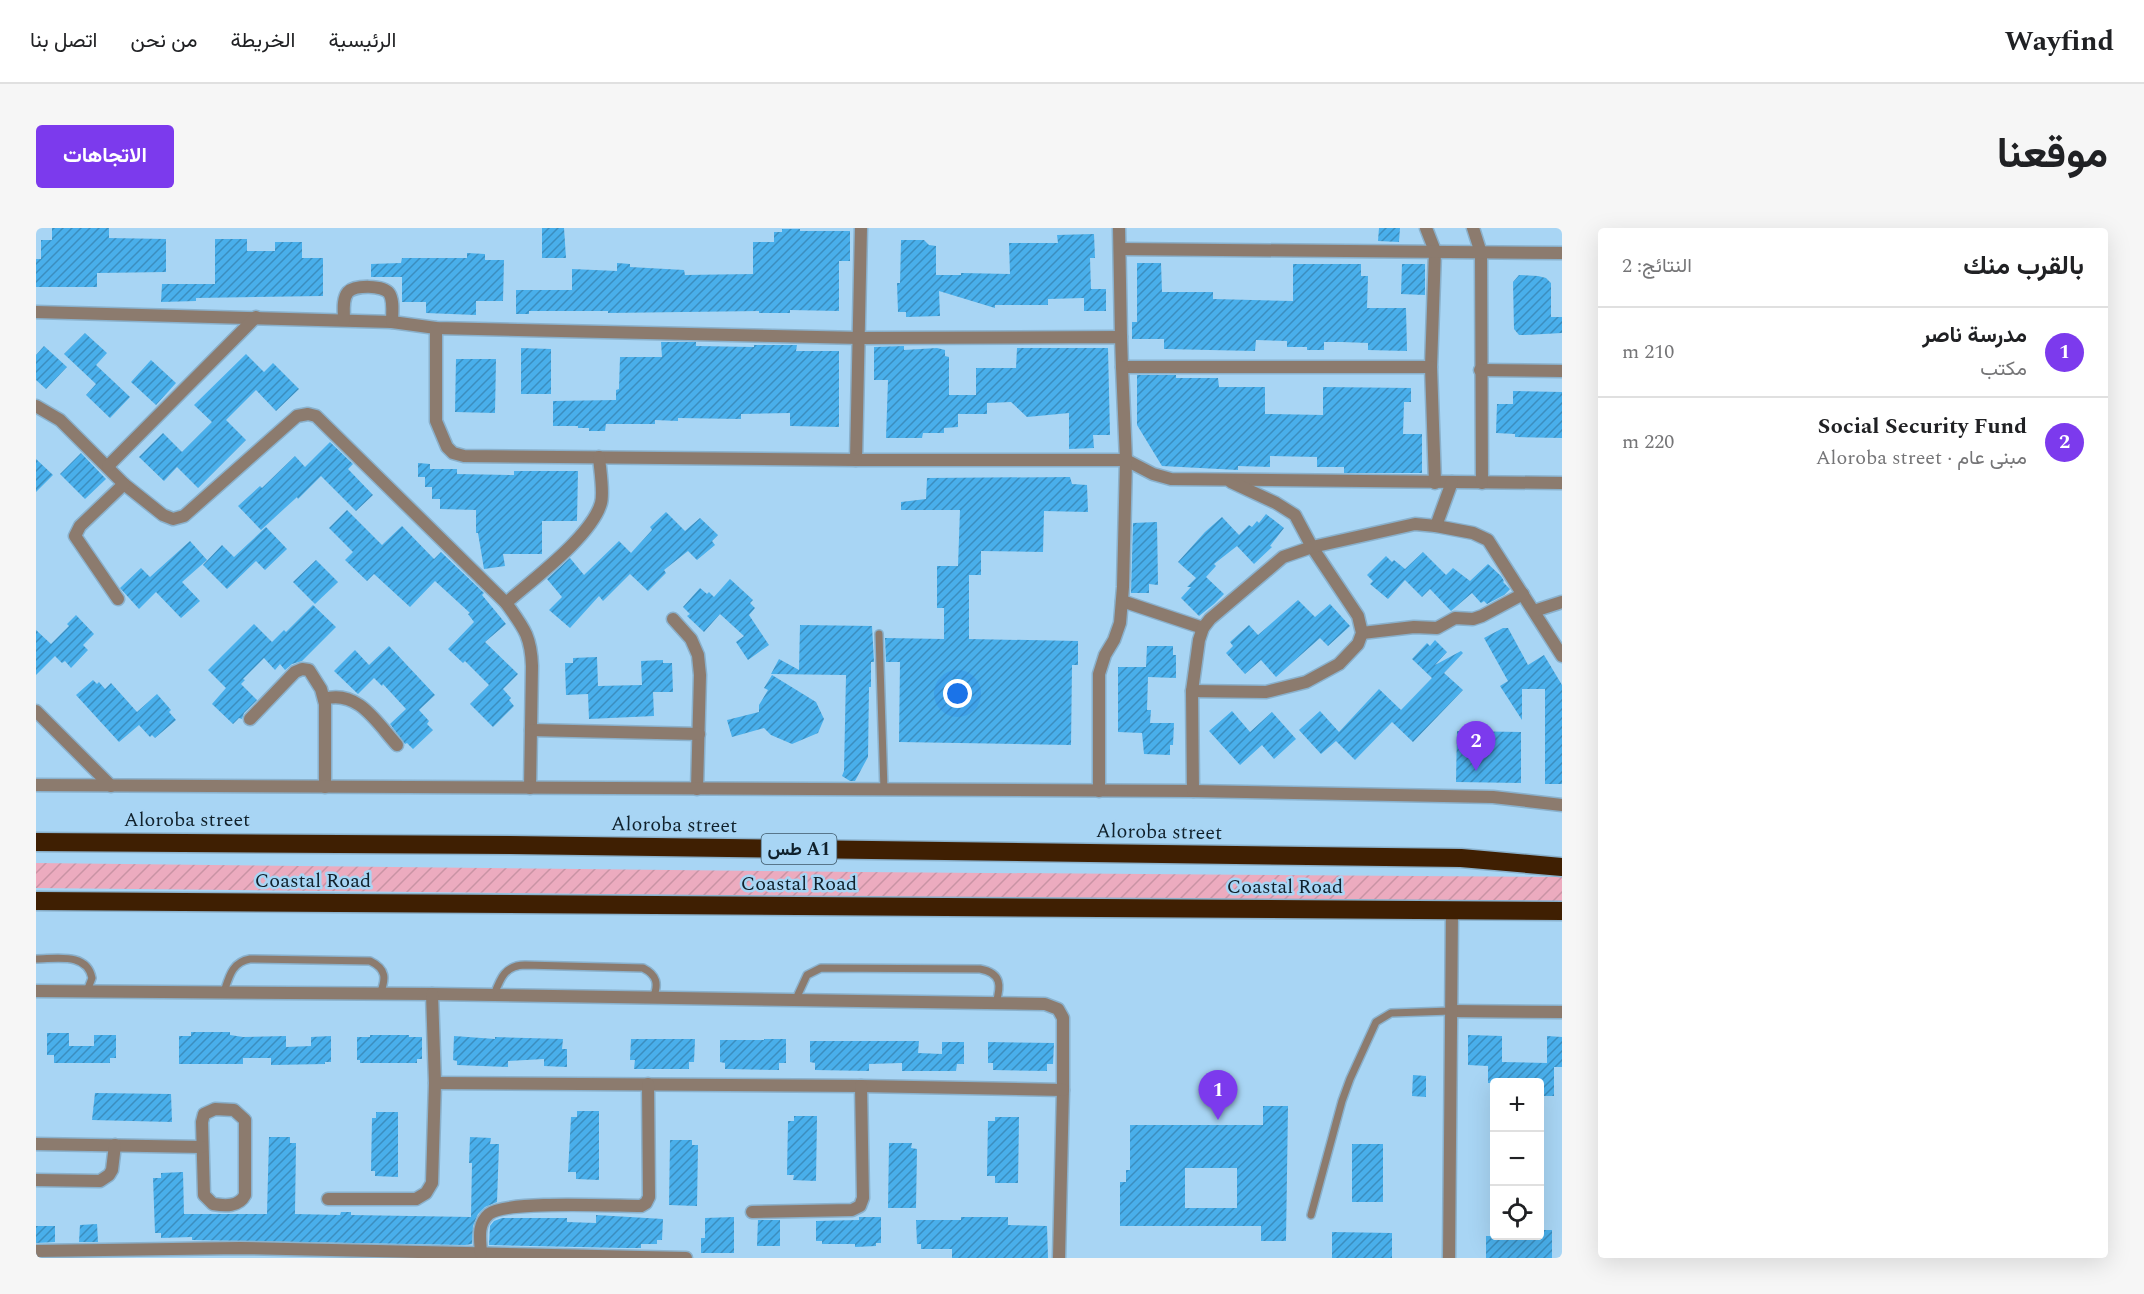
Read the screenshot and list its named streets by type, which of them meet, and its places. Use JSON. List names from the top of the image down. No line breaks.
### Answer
{"streets":{"highway":["Aloroba street","طس A1","Coastal Road"]},"page":{"header":"Wayfind","nav":["الرئيسية","الخريطة","من نحن","اتصل بنا"],"title":"موقعنا","buttons":"الاتجاهات","heading":["بالقرب منك","النتائج: 2"],"list":[{"mark":"1","name":"مدرسة ناصر","note":"مكتب","value":"210 m"},{"mark":"2","name":"Social Security Fund","note":"مبنى عام · Aloroba street","value":"220 m"}],"pins":["2","1"],"map_buttons":["+","−"]}}
